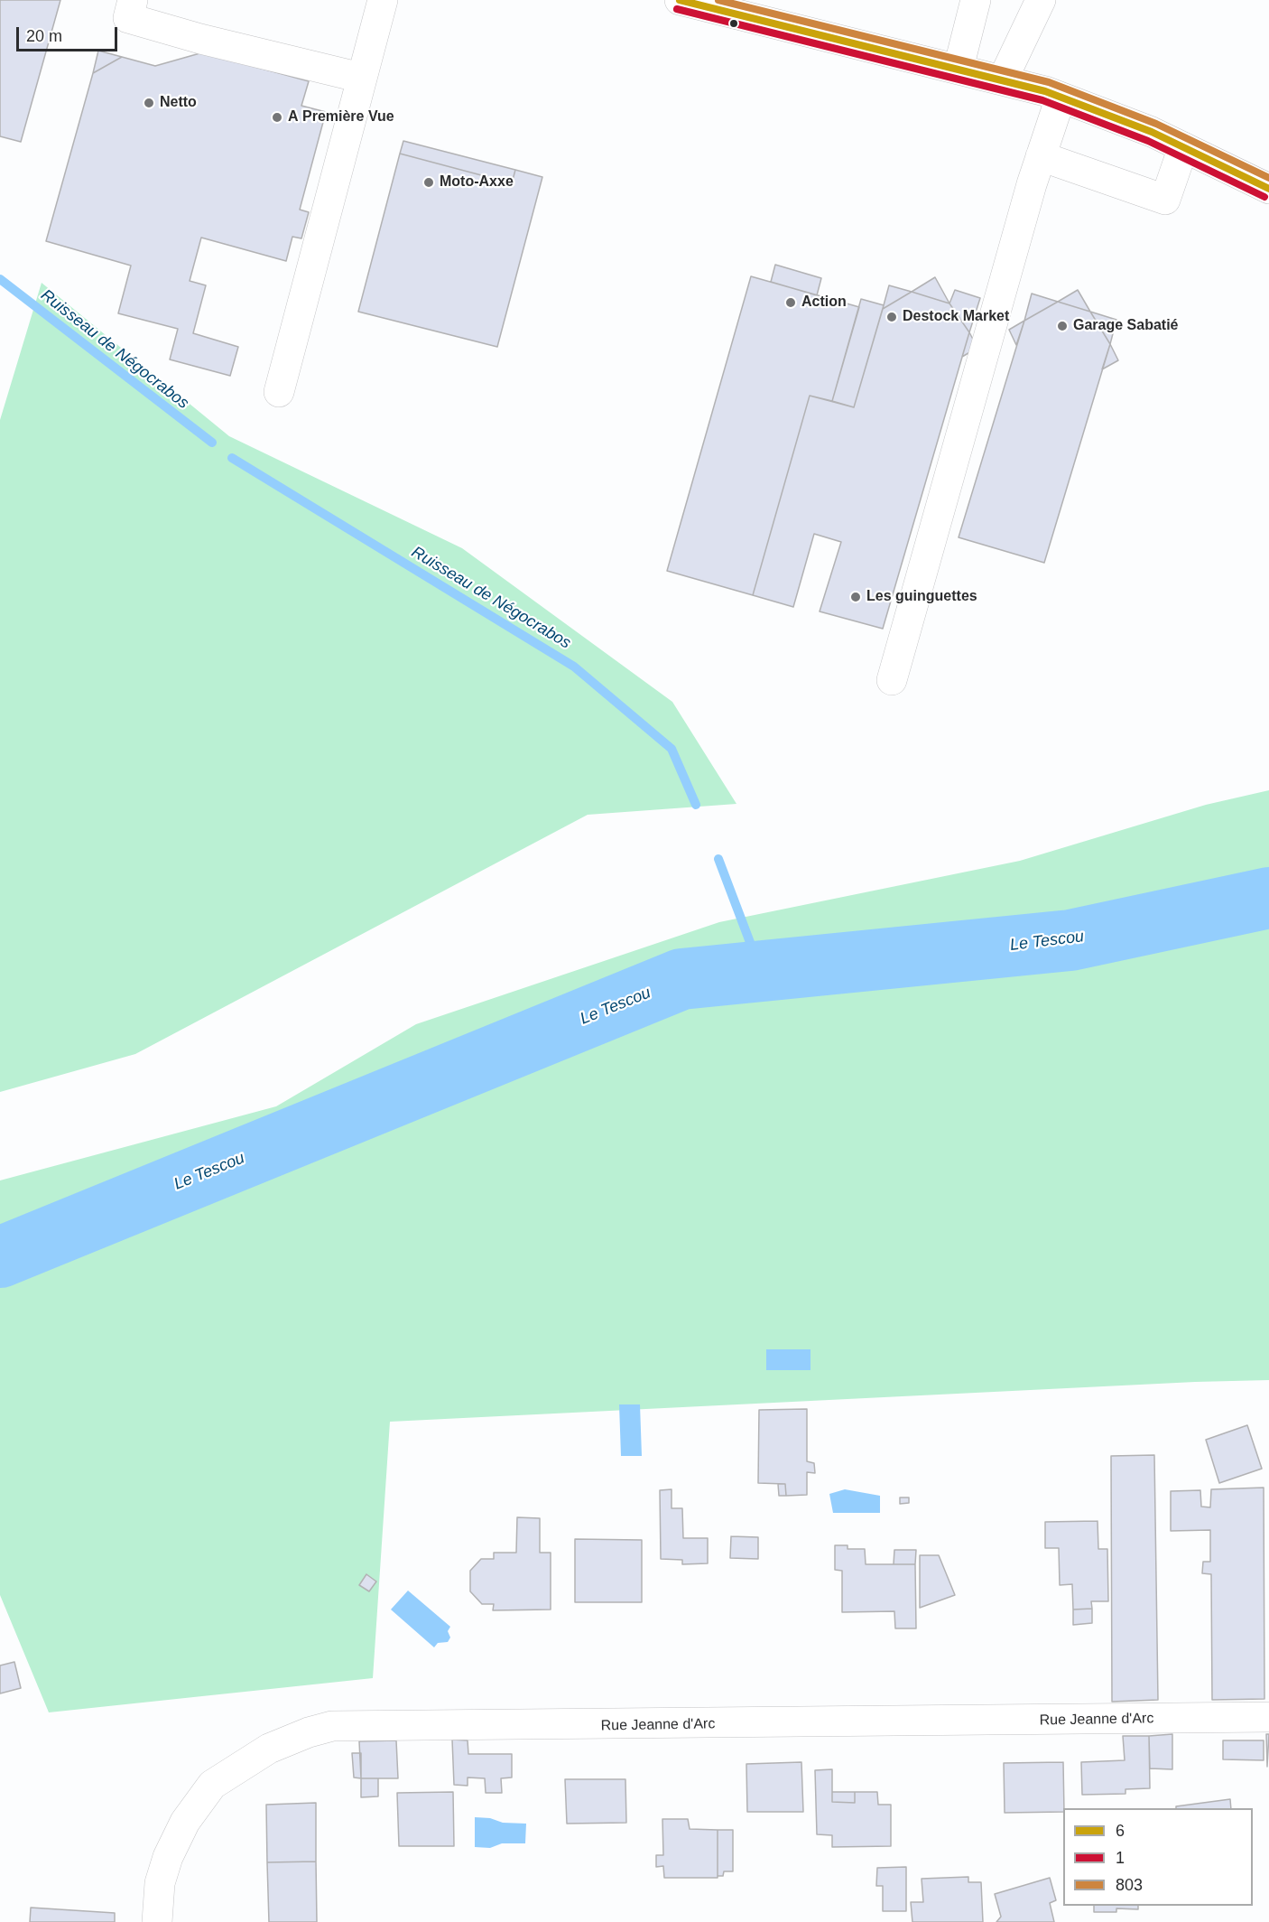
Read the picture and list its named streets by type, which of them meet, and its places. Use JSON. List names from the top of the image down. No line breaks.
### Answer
{"streets":{"street":["Rue Jeanne d'Arc"]},"water":["Ruisseau de Négocrabos","Le Tescou"],"places":["Netto","A Première Vue","Moto-Axxe","Action","Destock Market","Garage Sabatié","Les guinguettes"],"lines":["transit line 6","transit line 803","transit line 1"],"legend":["6","1","803"],"scale_bar":"20 m"}
